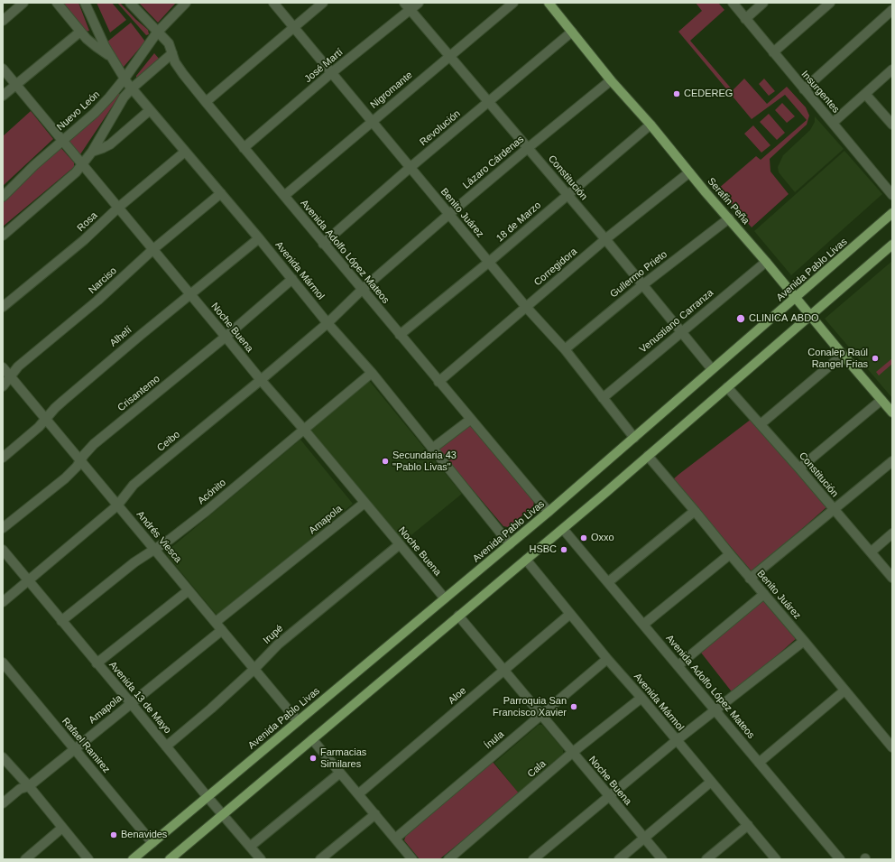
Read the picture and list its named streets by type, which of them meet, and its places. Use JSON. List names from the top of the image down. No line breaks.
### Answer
{"streets":{"main road":["Serafín Peña","Avenida Pablo Livas"],"street":["José Martí","Nigromante","Insurgentes","Nuevo León","Revolución","Lázaro Cárdenas","Constitución","Benito Juárez","Rosa","18 de Marzo","Avenida Adolfo López Mateos","Corregidora","Avenida Mármol","Gullermo Prieto","Narciso","Venustiano Carranza","Noche Buena","Alhelí","Crisantemo","Ceibo","Acónito","Amapola","Andrés Viesca","Irupé","Aloe","Avenida 13 de Mayo","Ínula","Rafael Ramirez","Cala"]},"crossings":[["José Martí","Constitución"],["José Martí","Benito Juárez"],["José Martí","Avenida Adolfo López Mateos"],["Nigromante","Constitución"],["Nigromante","Benito Juárez"],["Nigromante","Avenida Adolfo López Mateos"],["Nuevo León","Avenida Adolfo López Mateos"],["Nuevo León","Avenida Mármol"],["Nuevo León","Noche Buena"],["Revolución","Constitución"],["Revolución","Serafín Peña"],["Revolución","Benito Juárez"],["Revolución","Avenida Adolfo López Mateos"],["Lázaro Cárdenas","Constitución"],["Lázaro Cárdenas","Serafín Peña"],["Lázaro Cárdenas","Benito Juárez"],["Lázaro Cárdenas","Avenida Adolfo López Mateos"],["Lázaro Cárdenas","Avenida Mármol"],["Lázaro Cárdenas","Ceibo"],["Constitución","18 de Marzo"],["Constitución","Corregidora"],["Constitución","Avenida Pablo Livas"],["Constitución","Gullermo Prieto"],["Constitución","Venustiano Carranza"],["Serafín Peña","18 de Marzo"],["Serafín Peña","Corregidora"],["Serafín Peña","Avenida Pablo Livas"],["Serafín Peña","Gullermo Prieto"],["Serafín Peña","Venustiano Carranza"],["Benito Juárez","18 de Marzo"],["Benito Juárez","Corregidora"],["Benito Juárez","Avenida Pablo Livas"],["Benito Juárez","Gullermo Prieto"],["Benito Juárez","Venustiano Carranza"],["Rosa","Avenida Mármol"],["Rosa","Noche Buena"],["18 de Marzo","Avenida Adolfo López Mateos"],["Avenida Adolfo López Mateos","Corregidora"],["Avenida Adolfo López Mateos","Avenida Pablo Livas"],["Avenida Pablo Livas","Avenida Mármol"],["Avenida Pablo Livas","Noche Buena"],["Avenida Pablo Livas","Andrés Viesca"],["Avenida Pablo Livas","Avenida 13 de Mayo"],["Avenida Pablo Livas","Rafael Ramirez"],["Avenida Mármol","Narciso"],["Avenida Mármol","Alhelí"],["Avenida Mármol","Crisantemo"],["Avenida Mármol","Ceibo"],["Avenida Mármol","Acónito"],["Avenida Mármol","Aloe"],["Avenida Mármol","Ínula"],["Avenida Mármol","Cala"],["Narciso","Noche Buena"],["Narciso","Andrés Viesca"],["Noche Buena","Alhelí"],["Noche Buena","Crisantemo"],["Noche Buena","Ceibo"],["Noche Buena","Acónito"],["Noche Buena","Amapola"],["Noche Buena","Irupé"],["Noche Buena","Aloe"],["Noche Buena","Ínula"],["Noche Buena","Cala"],["Alhelí","Andrés Viesca"],["Crisantemo","Andrés Viesca"],["Ceibo","Andrés Viesca"],["Ceibo","Avenida 13 de Mayo"],["Acónito","Andrés Viesca"],["Acónito","Avenida 13 de Mayo"],["Amapola","Andrés Viesca"],["Amapola","Avenida 13 de Mayo"],["Amapola","Rafael Ramirez"],["Andrés Viesca","Irupé"],["Irupé","Avenida 13 de Mayo"]],"places":["CEDEREG","CLINICA ABDO","Conalep Raúl Rangel Frias","Secundaria 43 \"Pablo Livas\"","Oxxo","HSBC","Parroquia San Francisco Xavier","Farmacias Similares","Benavides"]}
